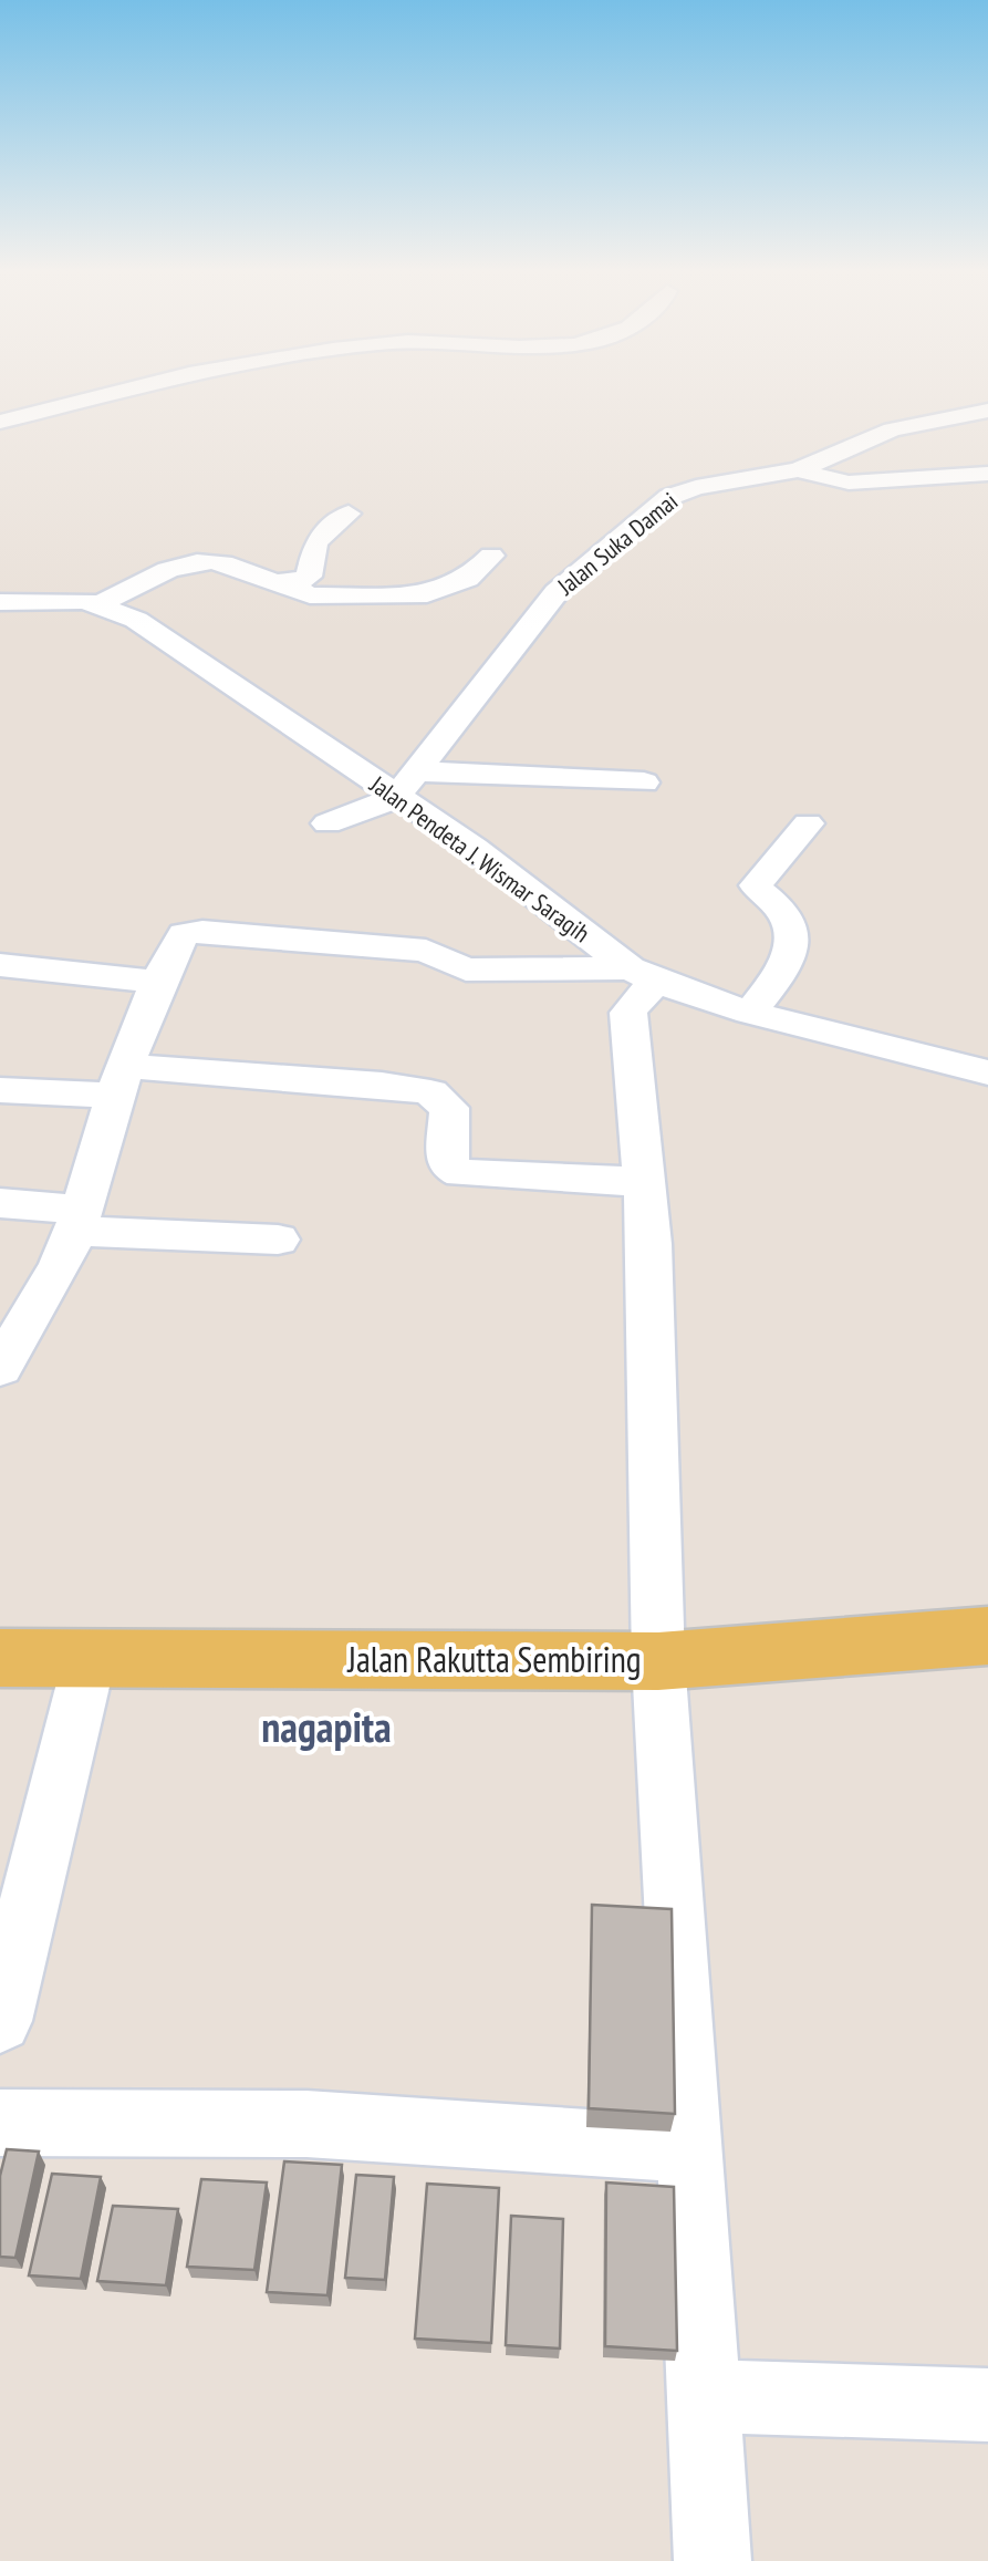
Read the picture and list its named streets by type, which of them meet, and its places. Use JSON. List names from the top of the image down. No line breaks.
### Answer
{"streets":{"main road":["Jalan Rakutta Sembiring"],"street":["Jalan Suka Damai","Jalan Pendeta J. Wismar Saragih"]},"crossings":[["Jalan Suka Damai","Jalan Pendeta J. Wismar Saragih"]],"districts":["nagapita"]}
